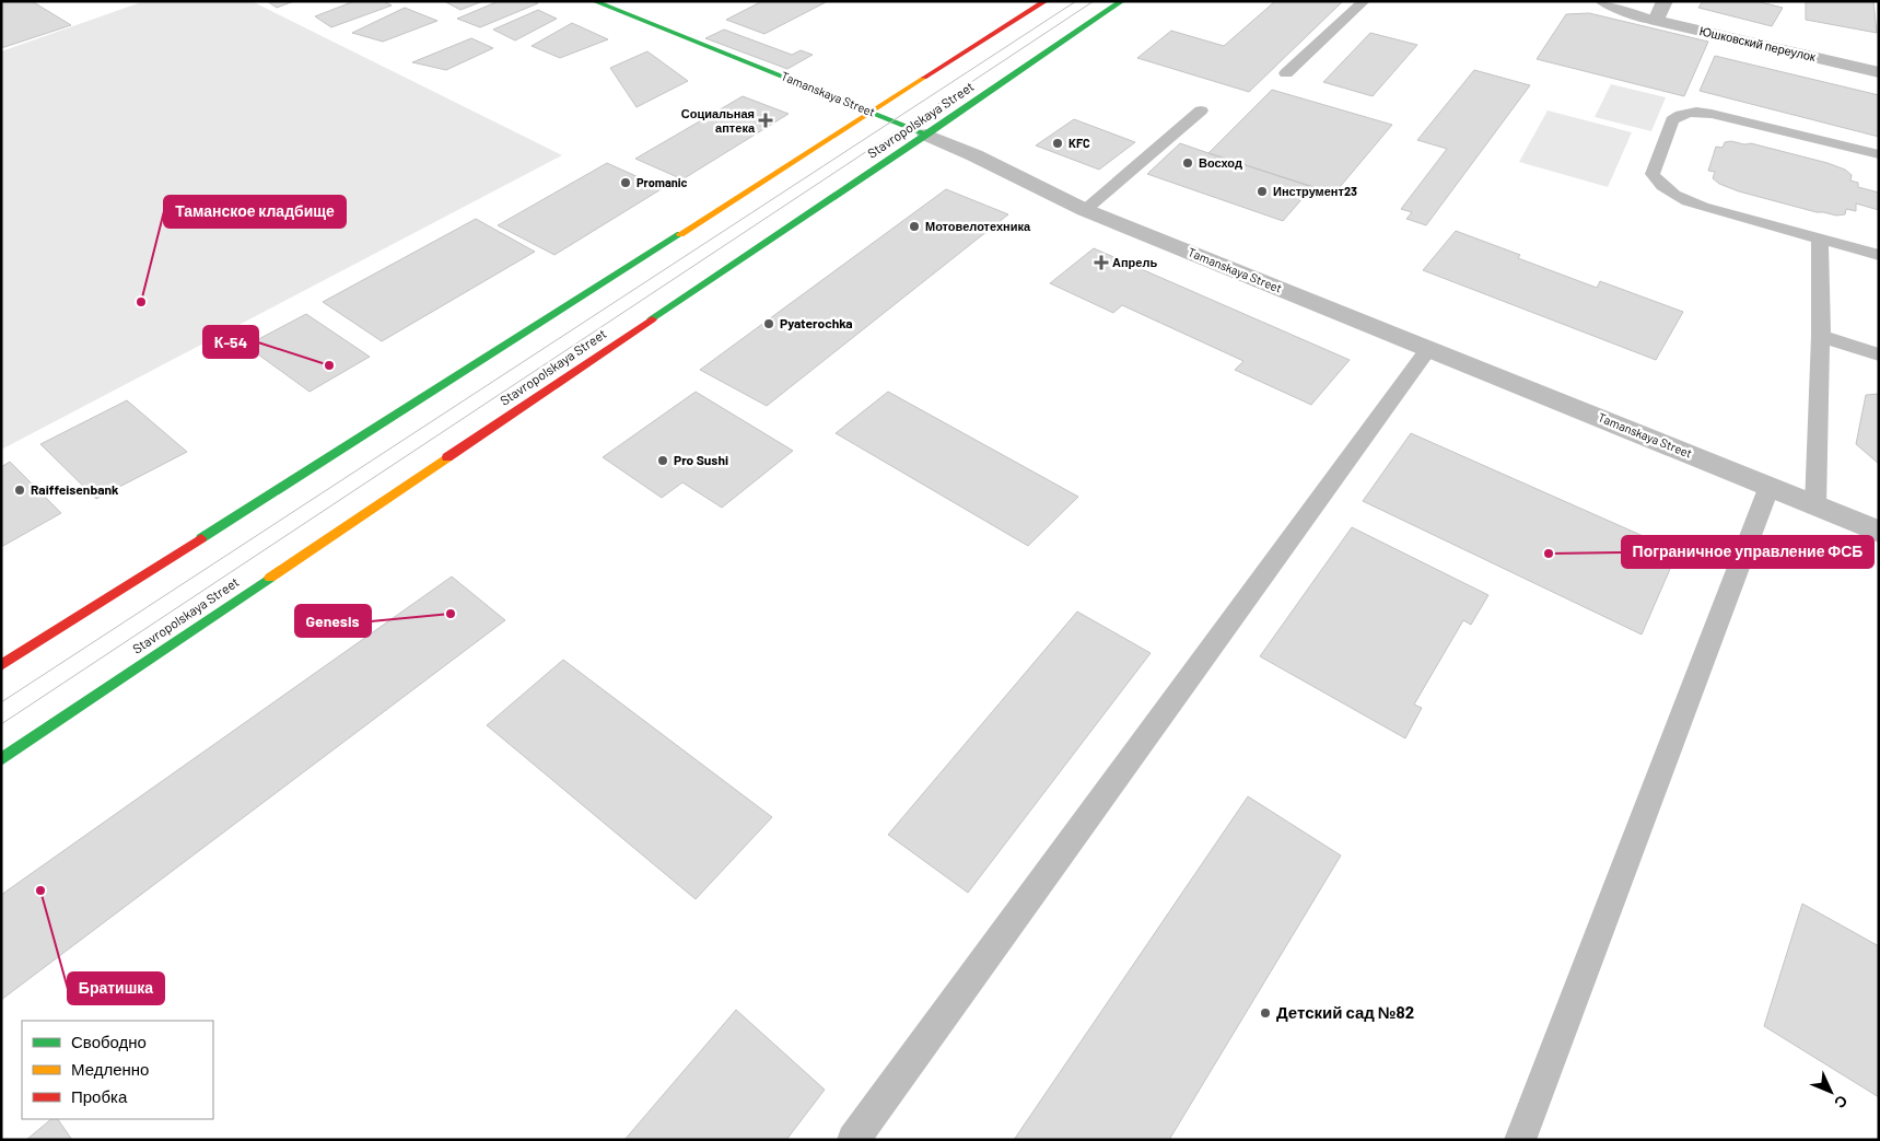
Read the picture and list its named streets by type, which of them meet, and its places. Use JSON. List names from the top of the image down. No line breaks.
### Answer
{"streets":{"main road":["Tamanskaya Street","Stavropolskaya Street"],"street":["Юшковский переулок"]},"crossings":[["Tamanskaya Street","Stavropolskaya Street"]],"places":{"health":["Социальная аптека","Апрель"],"other":["KFC","Восход","Promanic","Инструмент23","Мотовелотехника","Таманское кладбище","Pyaterochka","К-54","Pro Sushi","Raiffeisenbank","Пограничное управление ФСБ","Genesis","Братишка","Детский сад №82"]},"legend":["Свободно","Медленно","Пробка"],"north":"bottom right"}
